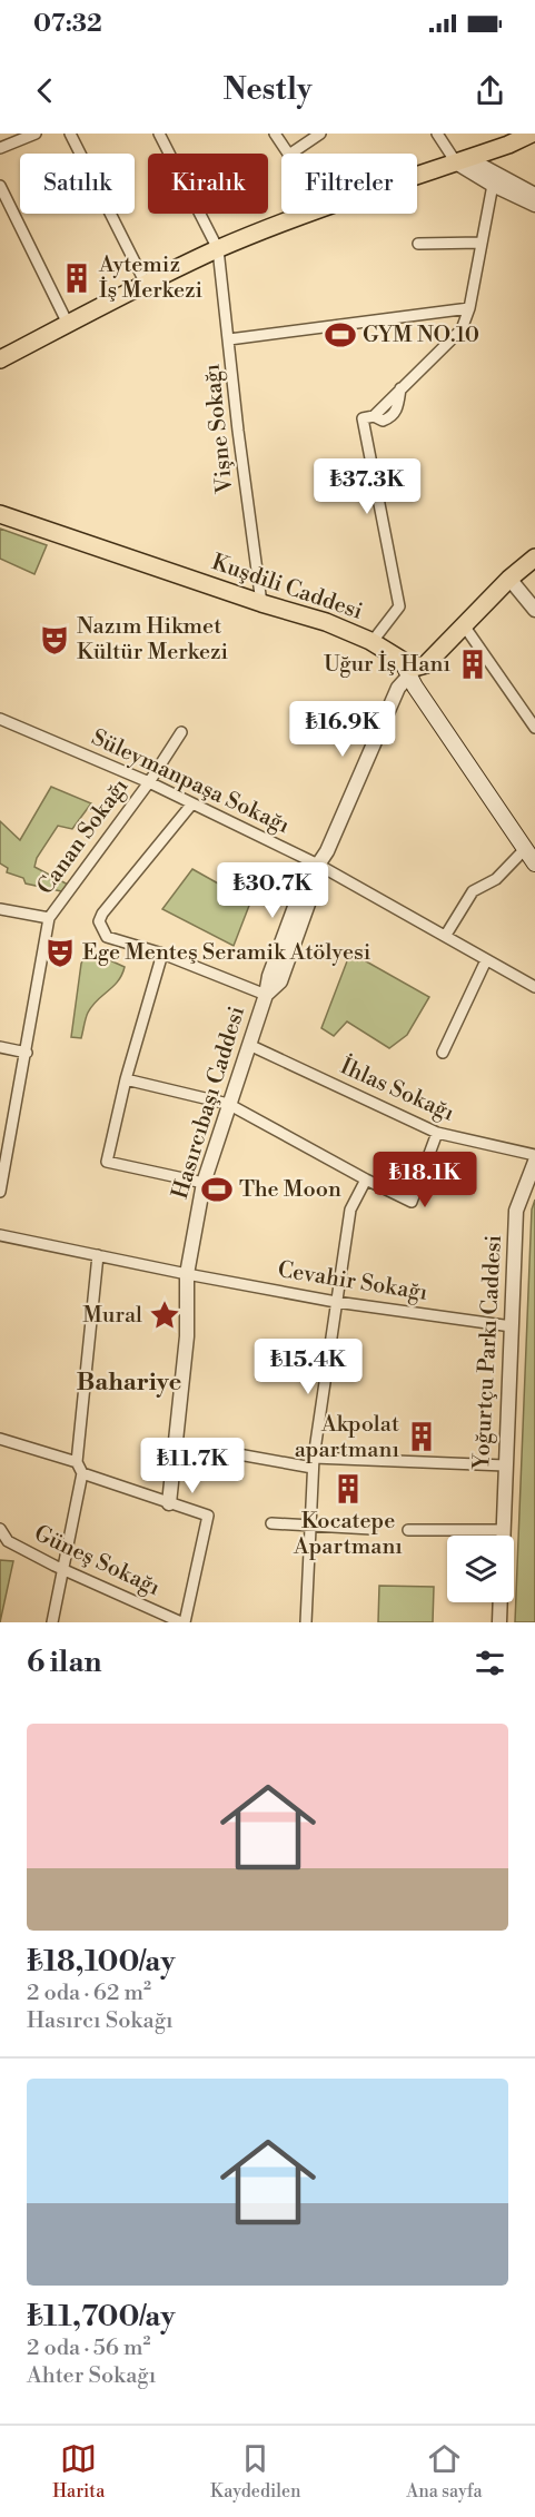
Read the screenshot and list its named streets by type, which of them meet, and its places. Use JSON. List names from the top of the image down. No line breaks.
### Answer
{"streets":{"main road":["Kuşdili Caddesi"],"street":["Vişne Sokağı","Süleymanpaşa Sokağı","Canan Sokağı","İhlas Sokağı","Hasırcıbaşı Caddesi","Cevahir Sokağı","Yoğurtçu Parkı Caddesi","Güneş Sokağı"]},"crossings":[["Vişne Sokağı","Kuşdili Caddesi"],["Kuşdili Caddesi","Hasırcıbaşı Caddesi"],["Süleymanpaşa Sokağı","Canan Sokağı"],["Süleymanpaşa Sokağı","Hasırcıbaşı Caddesi"],["İhlas Sokağı","Hasırcıbaşı Caddesi"],["Hasırcıbaşı Caddesi","Cevahir Sokağı"],["Cevahir Sokağı","Yoğurtçu Parkı Caddesi"]],"districts":["Bahariye"],"places":{"building":["Aytemiz İş Merkezi","Uğur İş Hanı","Akpolat apartmanı","Kocatepe Apartmanı"],"sports":["GYM NO.10","The Moon"],"theatre":["Nazım Hikmet Kültür Merkezi","Ege Menteş Seramik Atölyesi"],"place":["Mural"]},"page":{"status":"07:32","header":"Nestly","chip":["Satılık","Kiralık","Filtreler"],"price":["₺37.3K","₺16.9K","₺30.7K","₺18.1K","₺15.4K","₺11.7K"],"heading":"6 ilan","list":[{"name":"₺18,100/ay","note":"2 oda · 62 m² · Hasırcı Sokağı"},{"name":"₺11,700/ay","note":"2 oda · 56 m² · Ahter Sokağı"}],"tabs":["Harita","Kaydedilen","Ana sayfa"]}}
